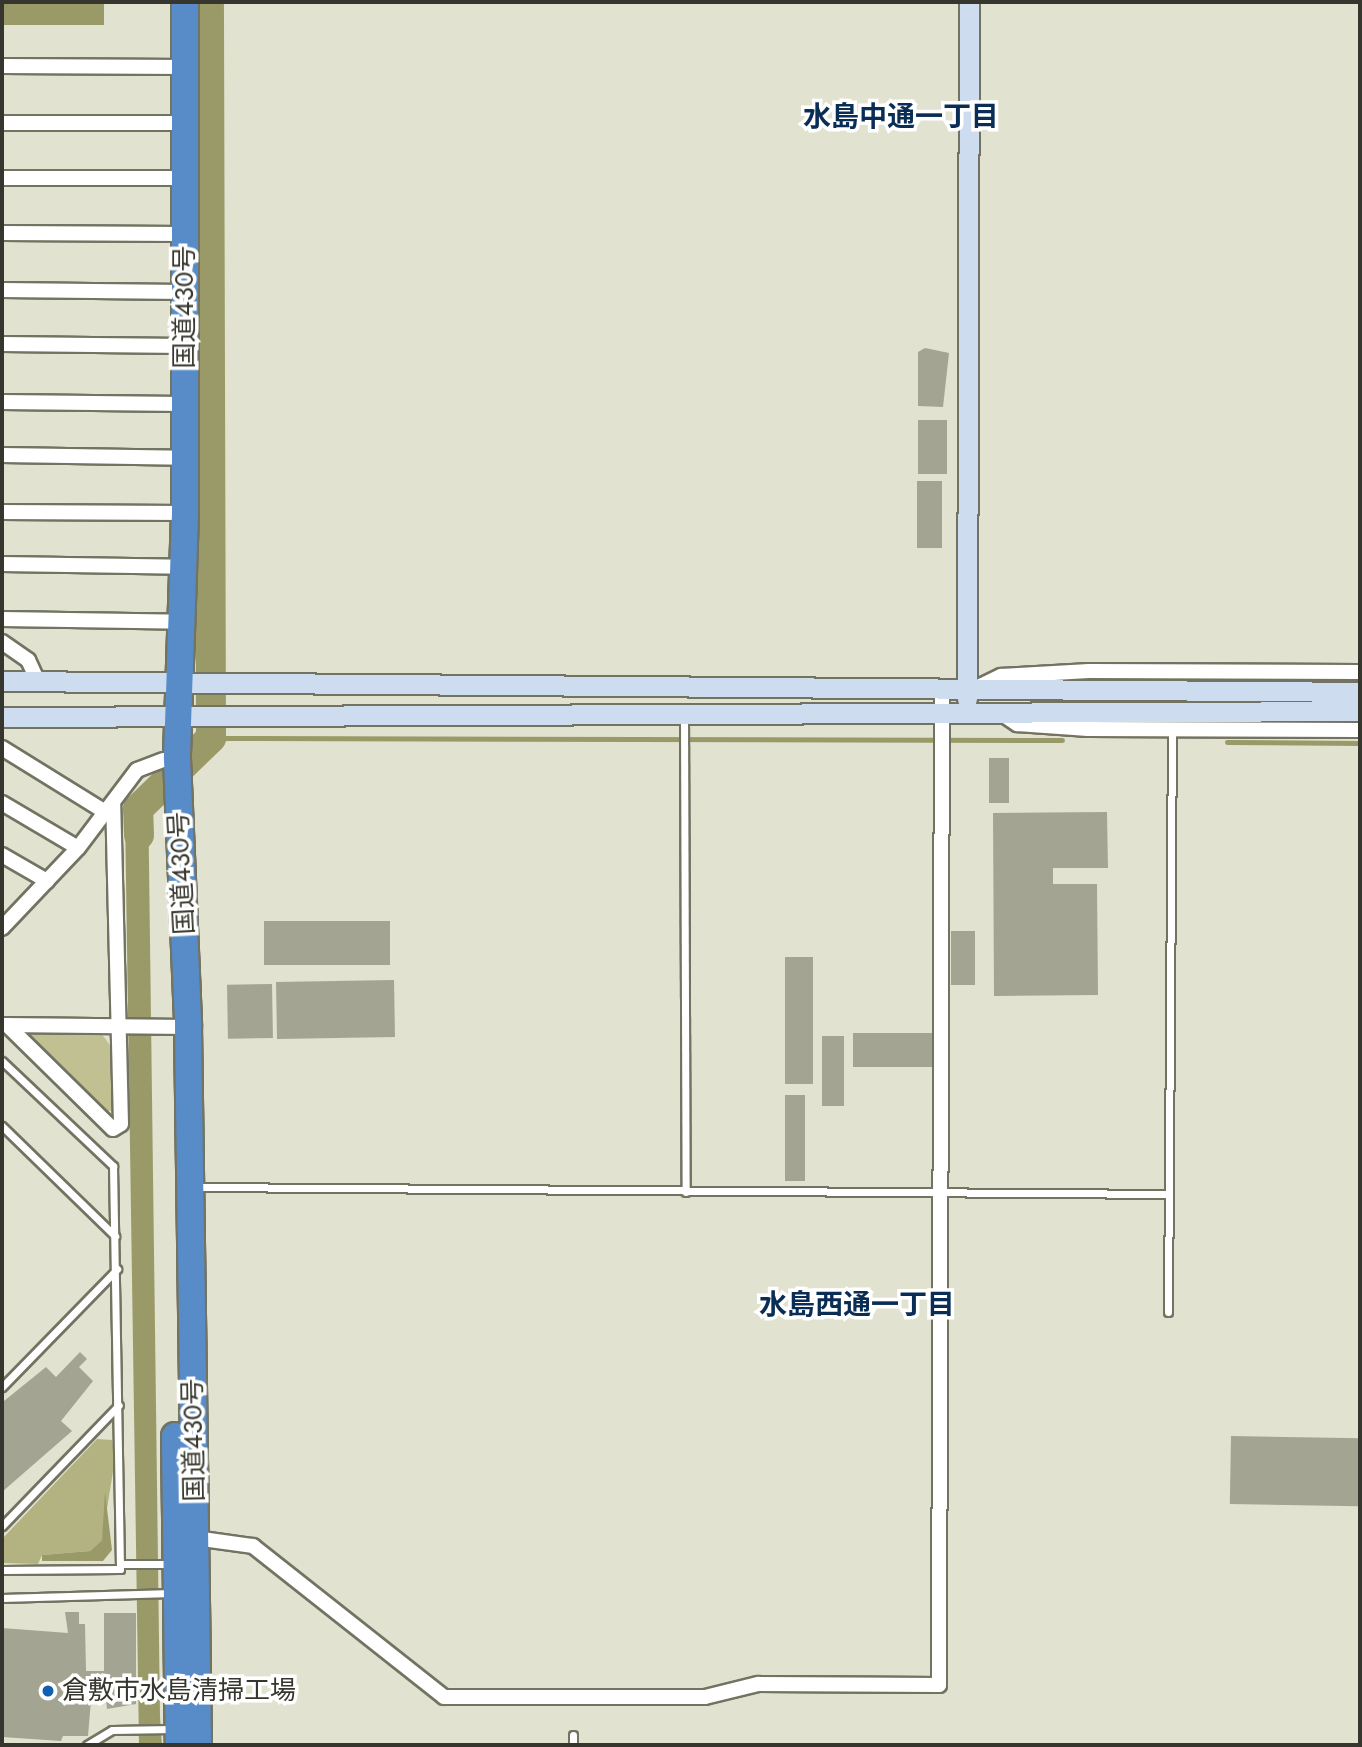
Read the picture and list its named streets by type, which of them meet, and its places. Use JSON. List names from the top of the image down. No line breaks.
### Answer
{"streets":{"highway":["国道430号"]},"districts":["水島中通一丁目","水島西通一丁目"],"places":["倉敷市水島清掃工場"]}
